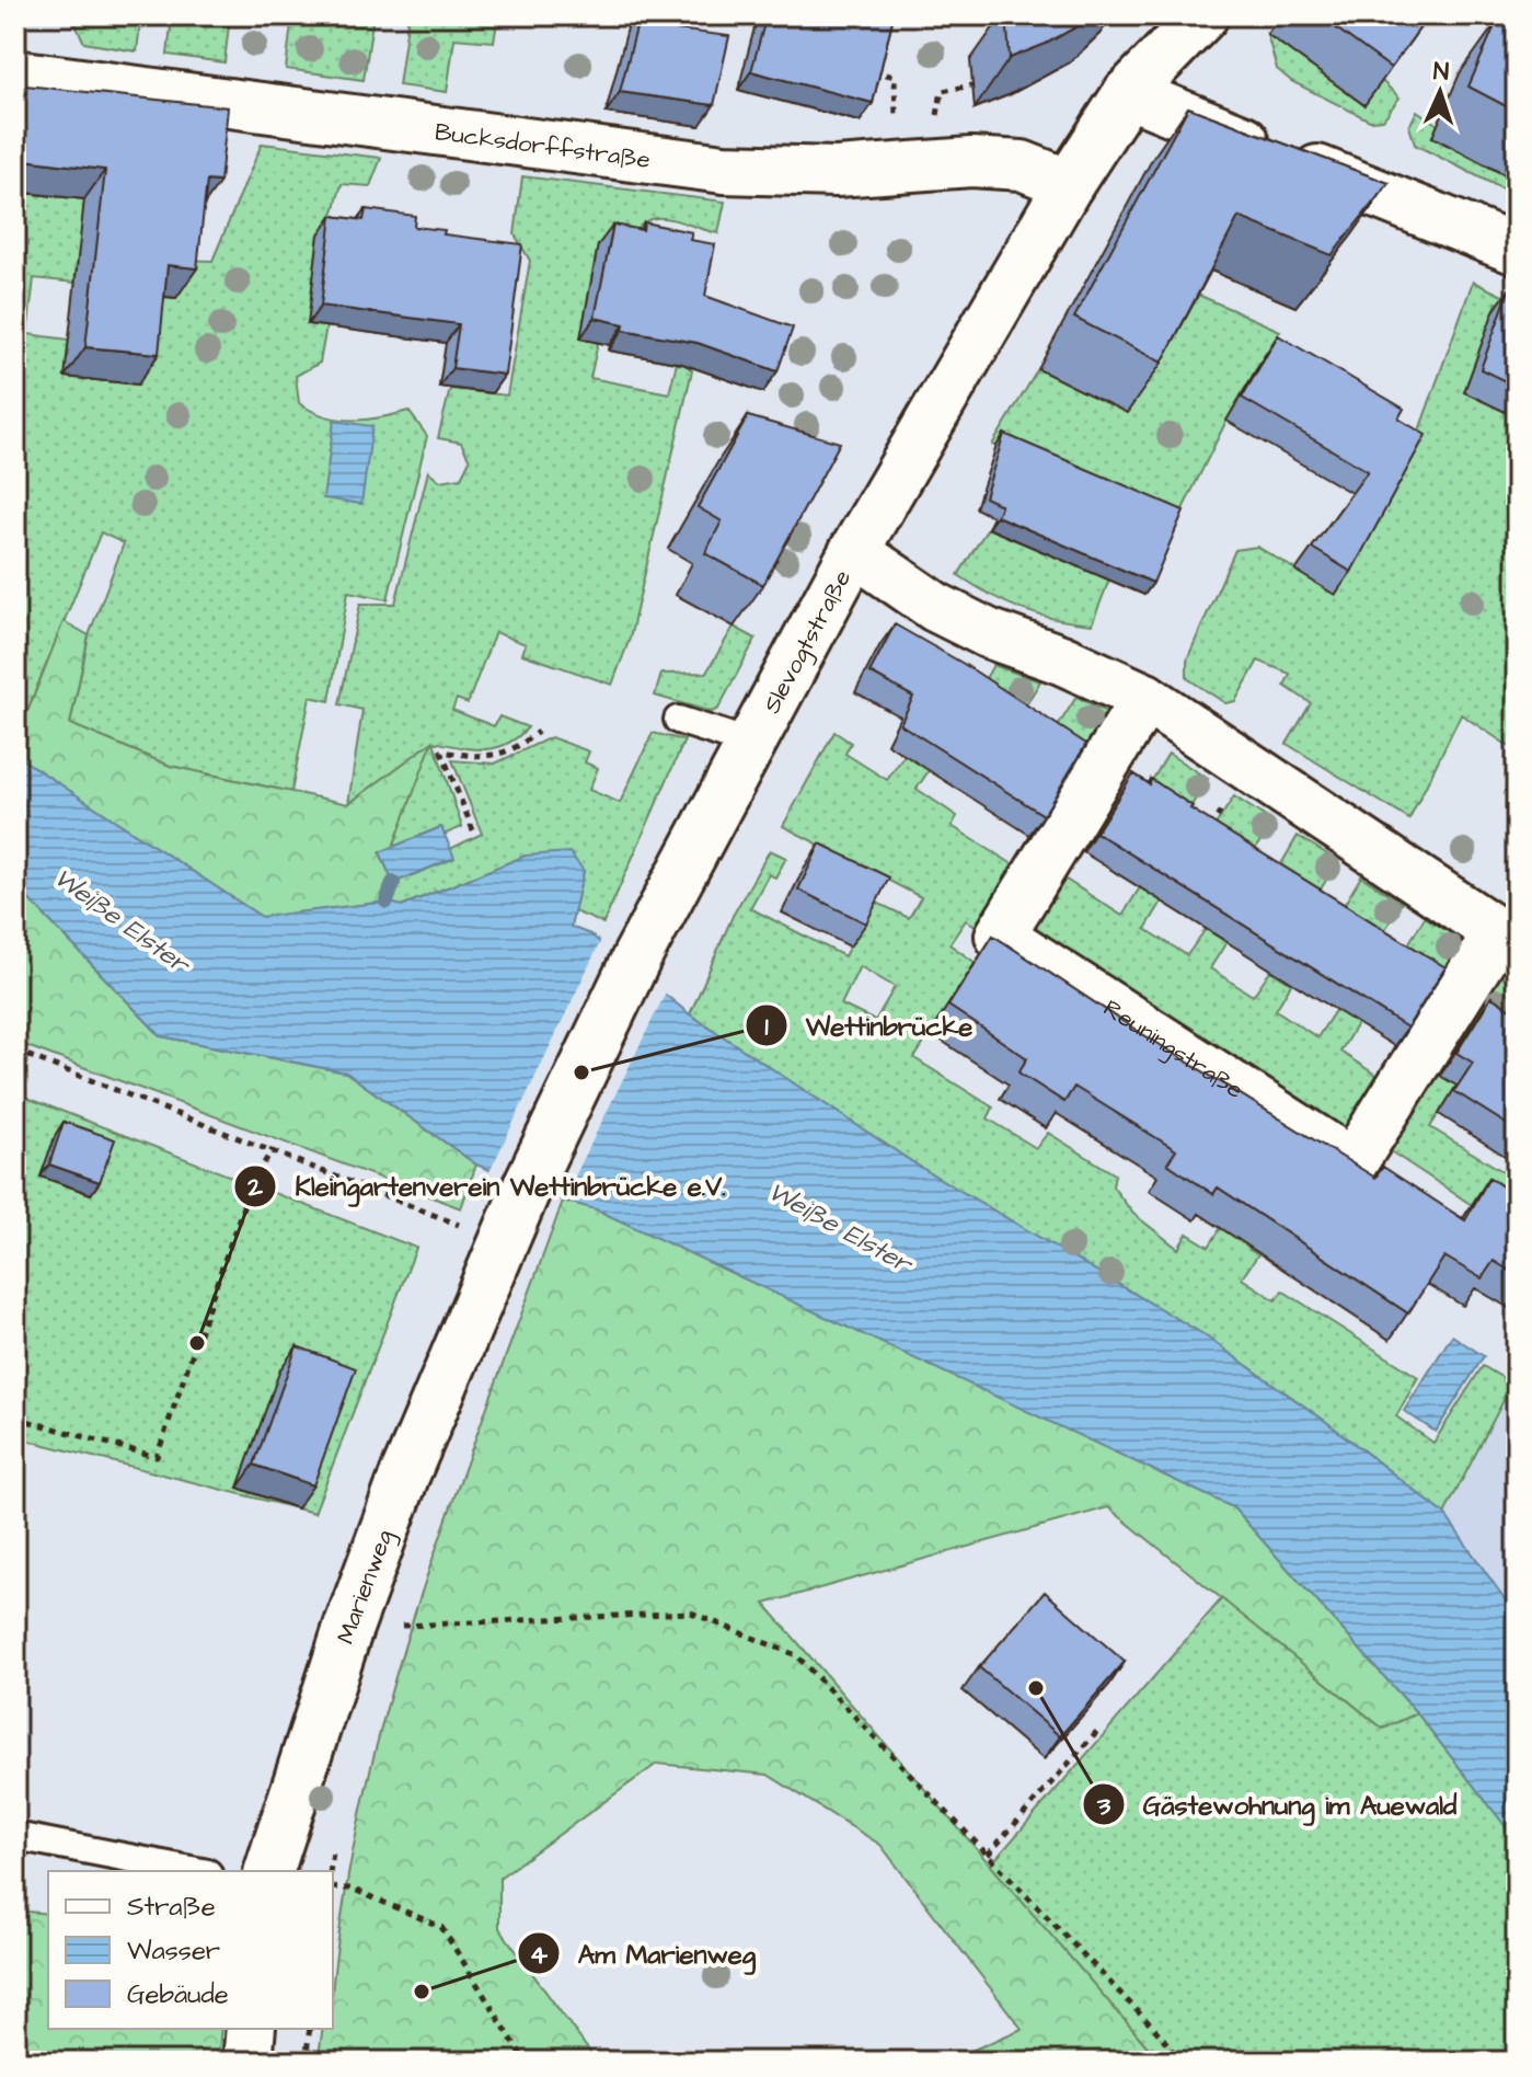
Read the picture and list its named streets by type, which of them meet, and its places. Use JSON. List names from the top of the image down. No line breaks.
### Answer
{"streets":{"street":["Bucksdorffstraße","Slevogtstraße","Reuningstraße","Marienweg"]},"crossings":[["Bucksdorffstraße","Slevogtstraße"],["Slevogtstraße","Reuningstraße"],["Slevogtstraße","Marienweg"]],"water":["Weiße Elster"],"places":["Wettinbrücke","Kleingartenverein Wettinbrücke e.V.","Gästewohnung im Auewald","Am Marienweg"],"legend":["Straße","Wasser","Gebäude"],"north":"top"}
